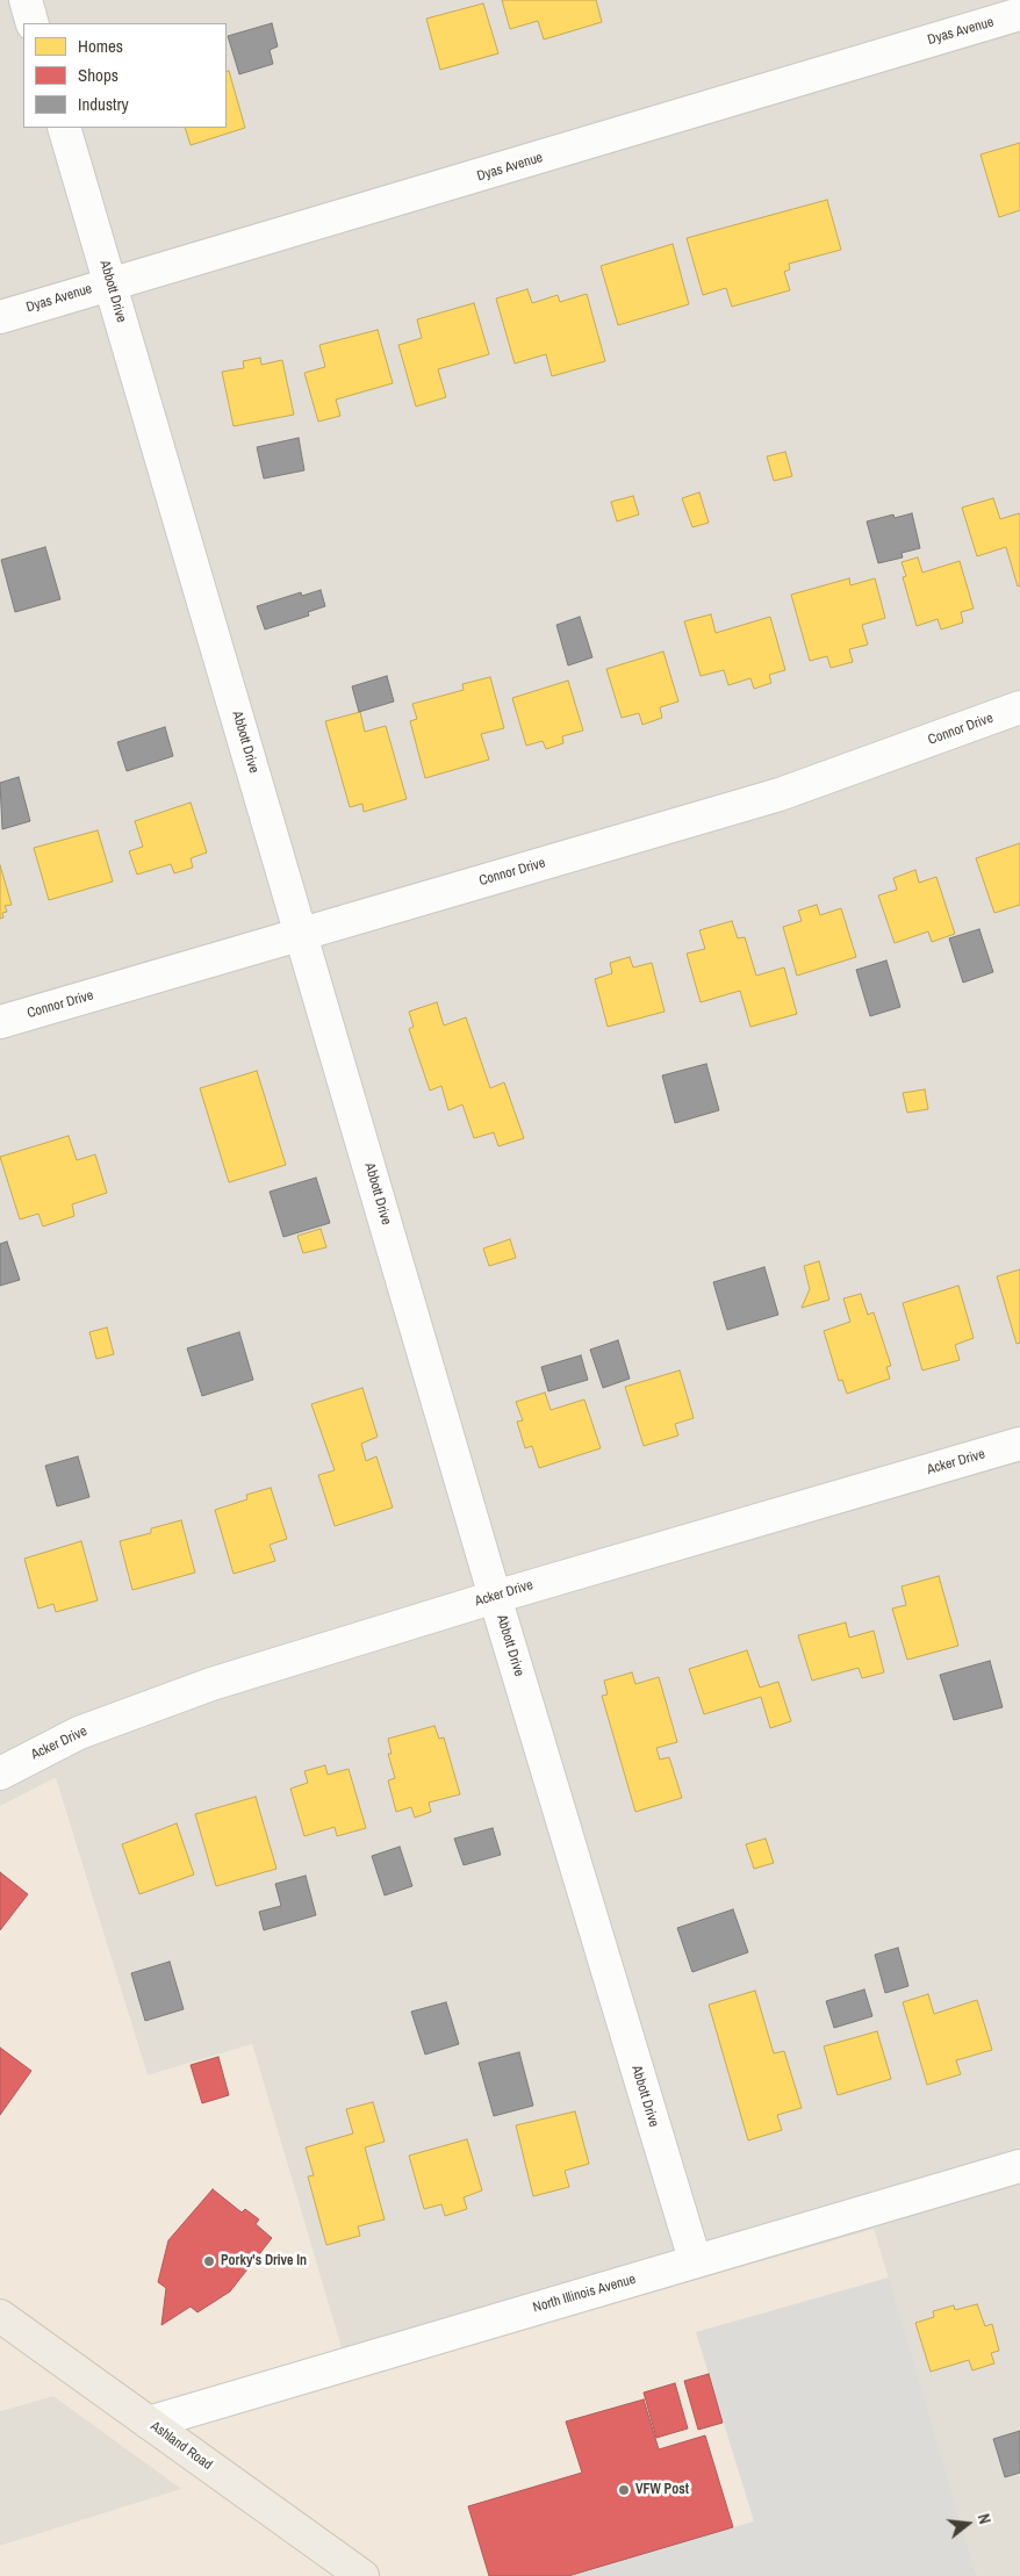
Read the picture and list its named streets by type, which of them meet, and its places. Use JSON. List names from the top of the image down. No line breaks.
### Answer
{"streets":{"main road":["Ashland Road"],"street":["Dyas Avenue","Abbott Drive","Connor Drive","Acker Drive","North Illinois Avenue"]},"crossings":[["Dyas Avenue","Abbott Drive"],["Abbott Drive","Connor Drive"],["Abbott Drive","Acker Drive"],["Abbott Drive","North Illinois Avenue"],["North Illinois Avenue","Ashland Road"]],"places":["Porky's Drive In","VFW Post"],"legend":["Homes","Shops","Industry"],"north":"right"}
